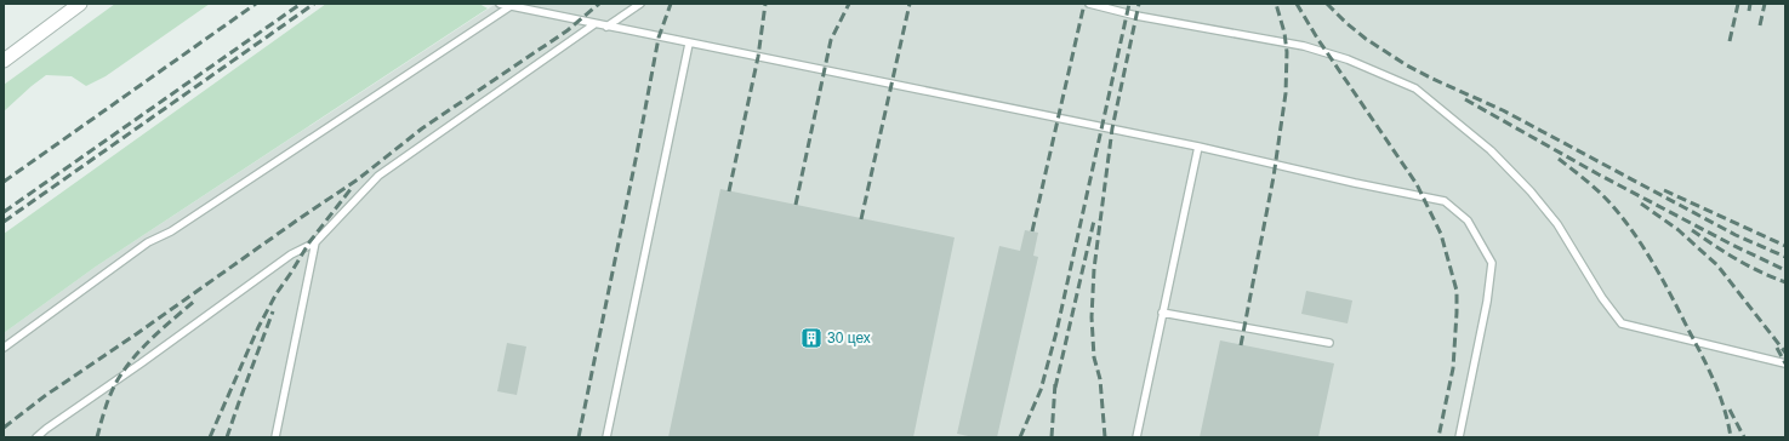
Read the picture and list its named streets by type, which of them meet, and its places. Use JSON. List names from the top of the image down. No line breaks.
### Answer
{"places":{"building":["30 цех"]}}
